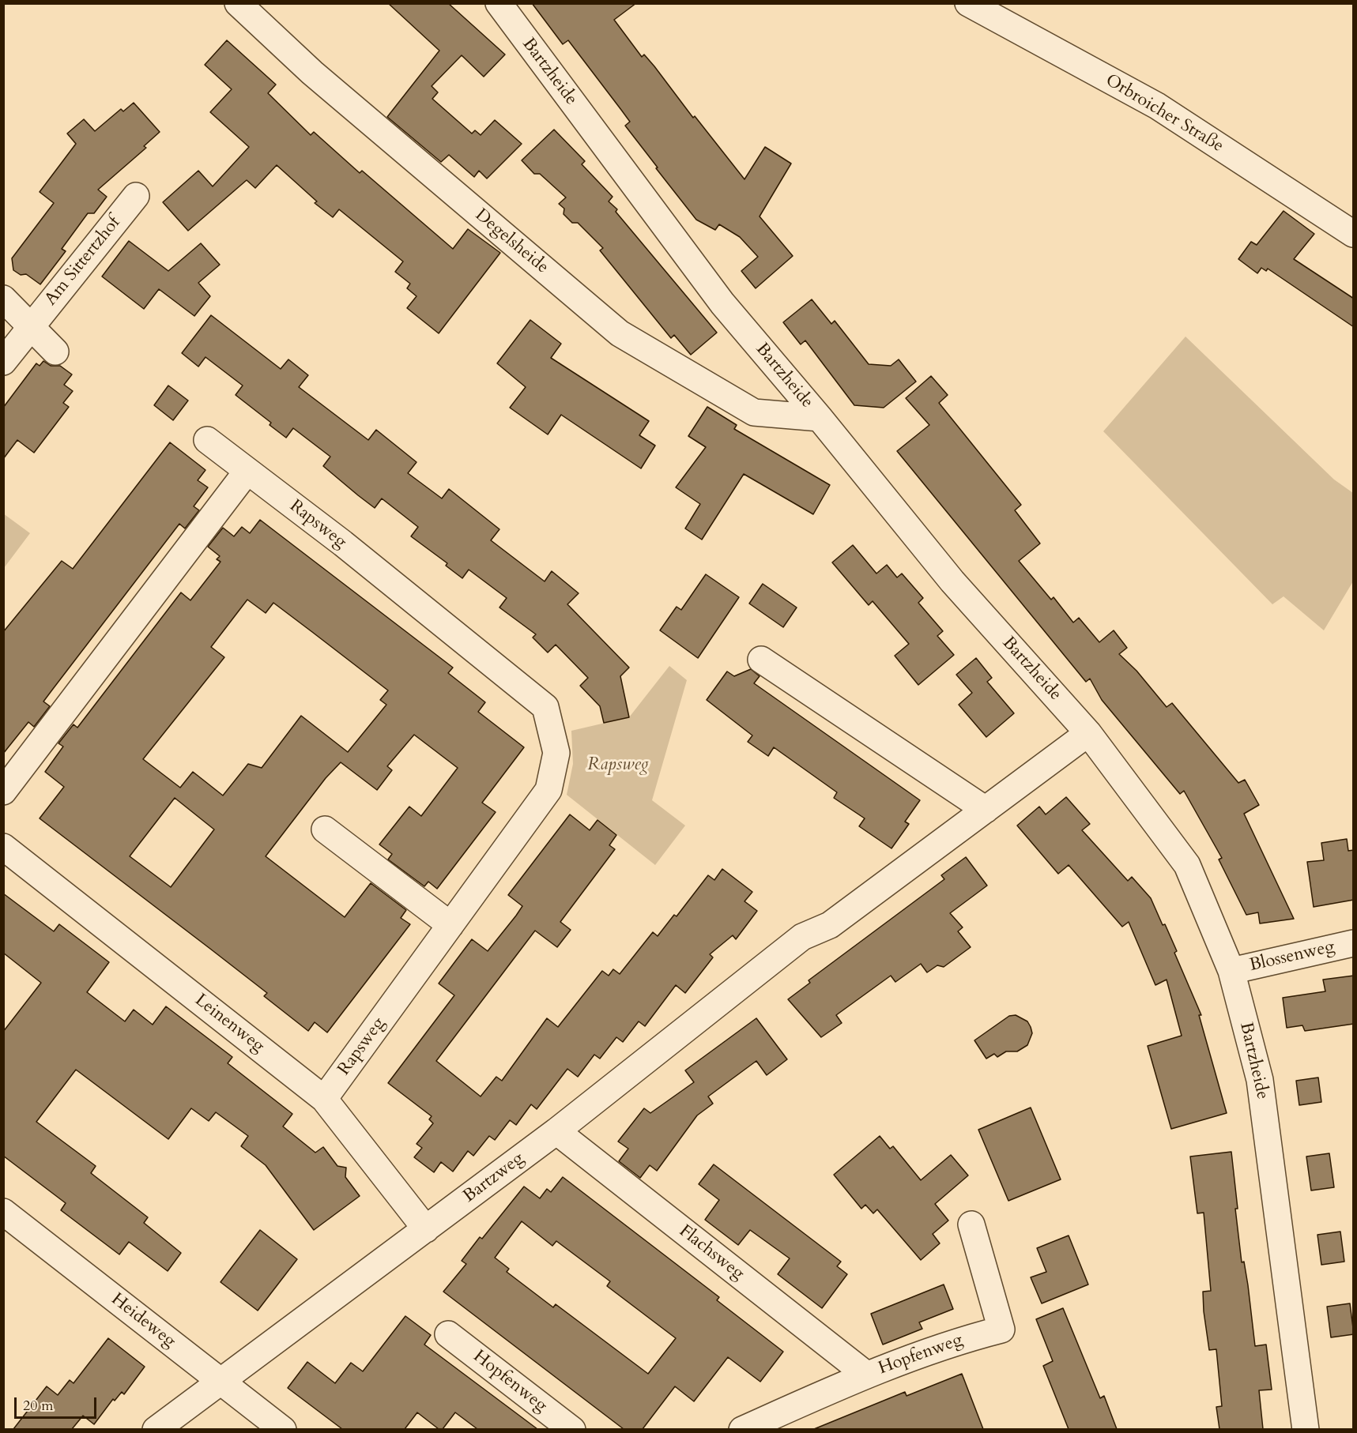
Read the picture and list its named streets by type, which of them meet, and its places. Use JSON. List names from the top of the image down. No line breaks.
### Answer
{"streets":{"street":["Bartzheide","Orbroicher Straße","Degelsheide","Am Sittertzhof","Rapsweg","Blossenweg","Leinenweg","Bartzweg","Flachsweg","Heideweg","Hopfenweg"]},"crossings":[["Bartzheide","Degelsheide"],["Bartzheide","Blossenweg"],["Rapsweg","Leinenweg"],["Leinenweg","Bartzweg"],["Bartzweg","Flachsweg"],["Bartzweg","Heideweg"],["Flachsweg","Hopfenweg"]],"parks":["Rapsweg"],"scale_bar":"20 m"}
